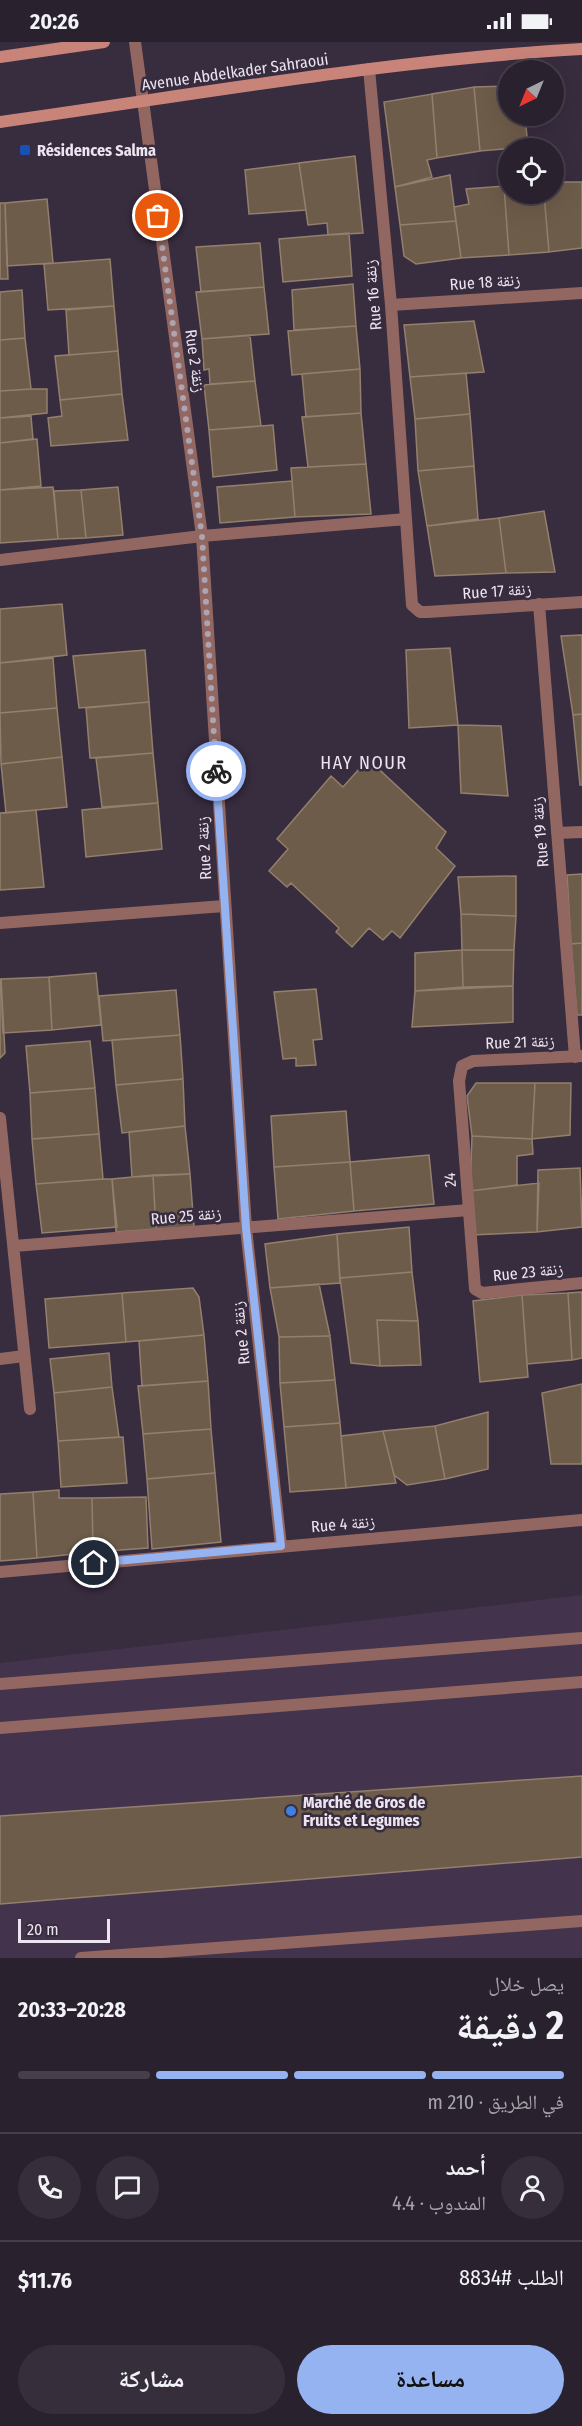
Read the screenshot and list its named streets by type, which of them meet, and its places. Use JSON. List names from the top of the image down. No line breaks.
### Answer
{"streets":{"main road":["Avenue Abdelkader Sahraoui"],"street":["Rue 18 زنقة","Rue 16 زنقة","Rue 2 زنقة","Rue 17 زنقة","Rue 19 زنقة","Rue 21 زنقة","24","Rue 25 زنقة","Rue 23 زنقة","Rue 4 زنقة"]},"crossings":[["Avenue Abdelkader Sahraoui","Rue 16 زنقة"],["Avenue Abdelkader Sahraoui","Rue 2 زنقة"],["Rue 18 زنقة","Rue 16 زنقة"],["Rue 16 زنقة","Rue 17 زنقة"],["Rue 2 زنقة","Rue 25 زنقة"],["Rue 2 زنقة","Rue 4 زنقة"],["Rue 17 زنقة","Rue 19 زنقة"],["Rue 19 زنقة","Rue 21 زنقة"],["Rue 21 زنقة","24"],["24","Rue 25 زنقة"],["24","Rue 23 زنقة"]],"districts":["HAY NOUR"],"places":{"transit":["Résidences Salma"],"other":["Marché de Gros de Fruits et Legumes"]},"scale_bar":"20 m","north":"bottom left","page":{"status":"20:26","scale":"20 m","heading":["2 دقيقة","يصل خلال","20:28–20:33"],"panel":["أحمد","المندوب · 4.4","الطلب #8834","$11.76"],"bar":"في الطريق · 210 m","buttons":["مساعدة","مشاركة"]}}
